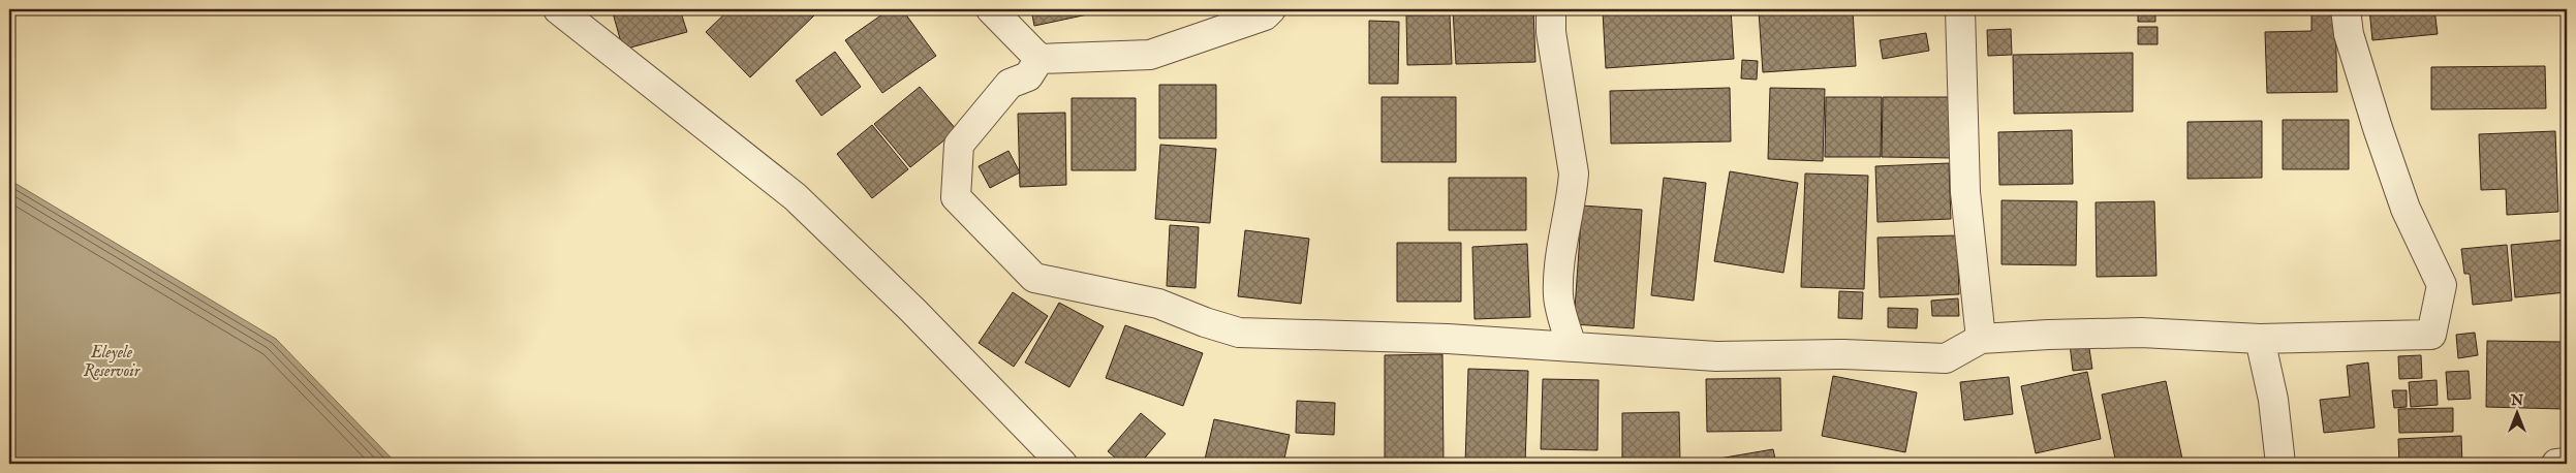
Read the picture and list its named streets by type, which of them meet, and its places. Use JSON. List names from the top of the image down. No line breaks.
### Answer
{"water":["Eleyele Reservoir"],"north":"top"}
